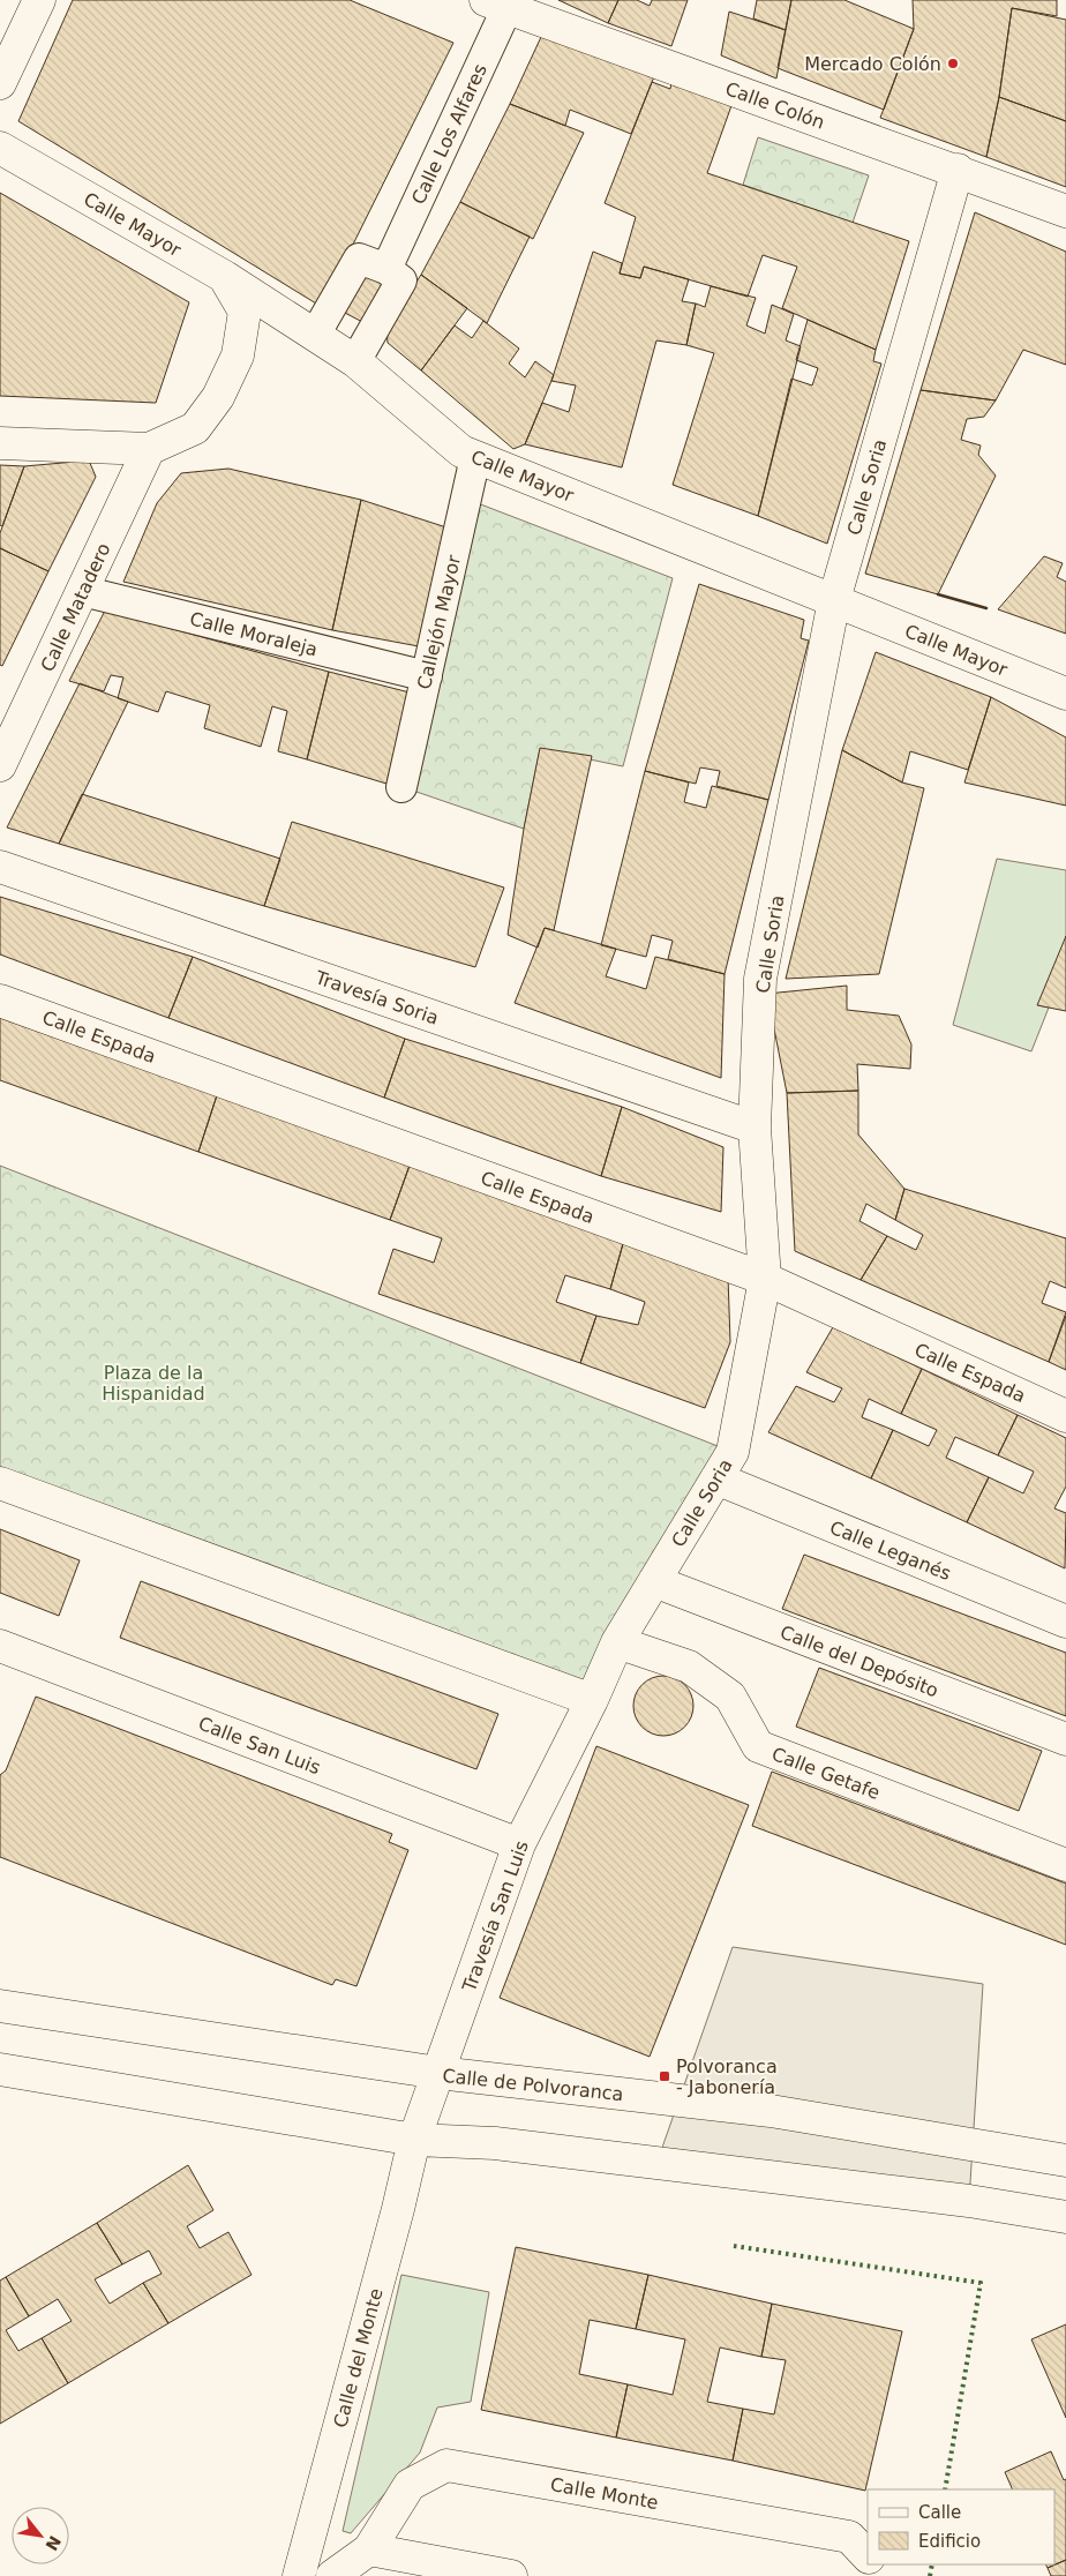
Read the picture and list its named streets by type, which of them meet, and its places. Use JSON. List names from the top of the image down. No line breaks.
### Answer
{"streets":{"street":["Calle Colón","Calle Los Alfares","Calle Mayor","Calle Soria","Calle Matadero","Callejón Mayor","Calle Moraleja","Travesía Soria","Calle Espada","Calle Leganés","Calle del Depósito","Calle San Luis","Calle Getafe","Travesía San Luis","Calle de Polvoranca","Calle del Monte","Calle Monte"]},"crossings":[["Calle Colón","Calle Los Alfares"],["Calle Colón","Calle Soria"],["Calle Mayor","Calle Soria"],["Calle Mayor","Callejón Mayor"],["Calle Soria","Travesía Soria"],["Calle Soria","Calle Espada"],["Calle Soria","Calle Leganés"],["Calle Soria","Calle del Depósito"],["Calle Soria","Calle Getafe"],["Calle Soria","Travesía San Luis"],["Calle Matadero","Calle Moraleja"],["Callejón Mayor","Calle Moraleja"],["Calle San Luis","Travesía San Luis"],["Travesía San Luis","Calle de Polvoranca"],["Travesía San Luis","Calle del Monte"]],"parks":["Plaza de la Hispanidad"],"places":{"other":["Mercado Colón"],"transit":["Polvoranca - Jabonería"]},"legend":["Calle","Edificio"],"north":"bottom right"}
